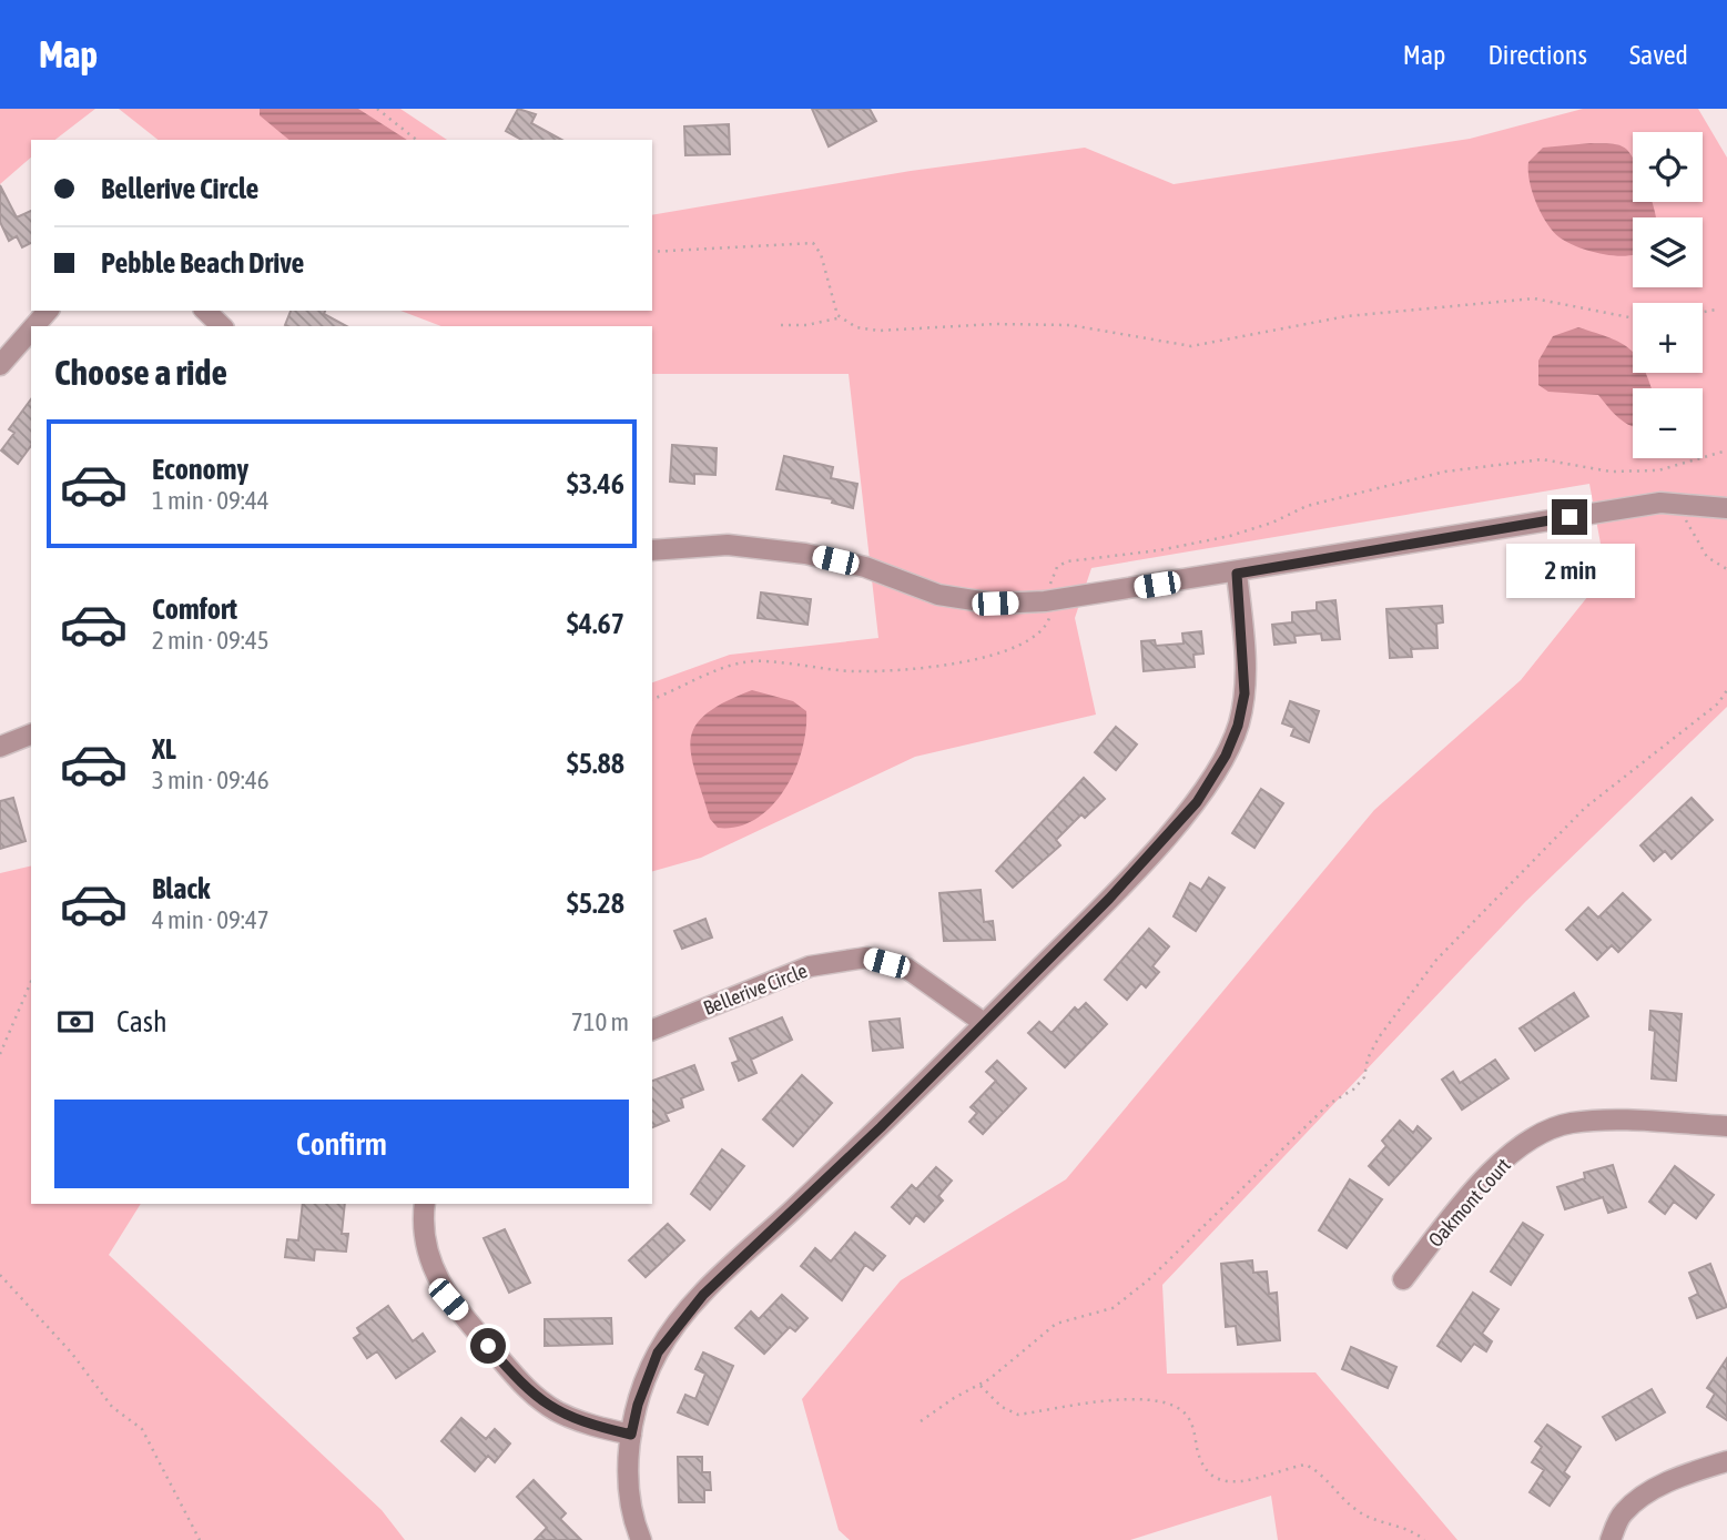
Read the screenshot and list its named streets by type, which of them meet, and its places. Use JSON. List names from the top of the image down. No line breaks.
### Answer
{"streets":{"street":["Bellerive Circle","Oakmont Court"]},"page":{"header":"Map","nav":["Map","Directions","Saved"],"map_buttons":["+","−"],"banner":["Bellerive Circle","Pebble Beach Drive"],"heading":"Choose a ride","list":[{"name":"Economy","note":"1 min · 09:44","value":"$3.46"},{"name":"Comfort","note":"2 min · 09:45","value":"$4.67"},{"name":"XL","note":"3 min · 09:46","value":"$5.88"},{"name":"Black","note":"4 min · 09:47","value":"$5.28"}],"bubble":"2 min","pay":["Cash","710 m"],"buttons":"Confirm"}}
